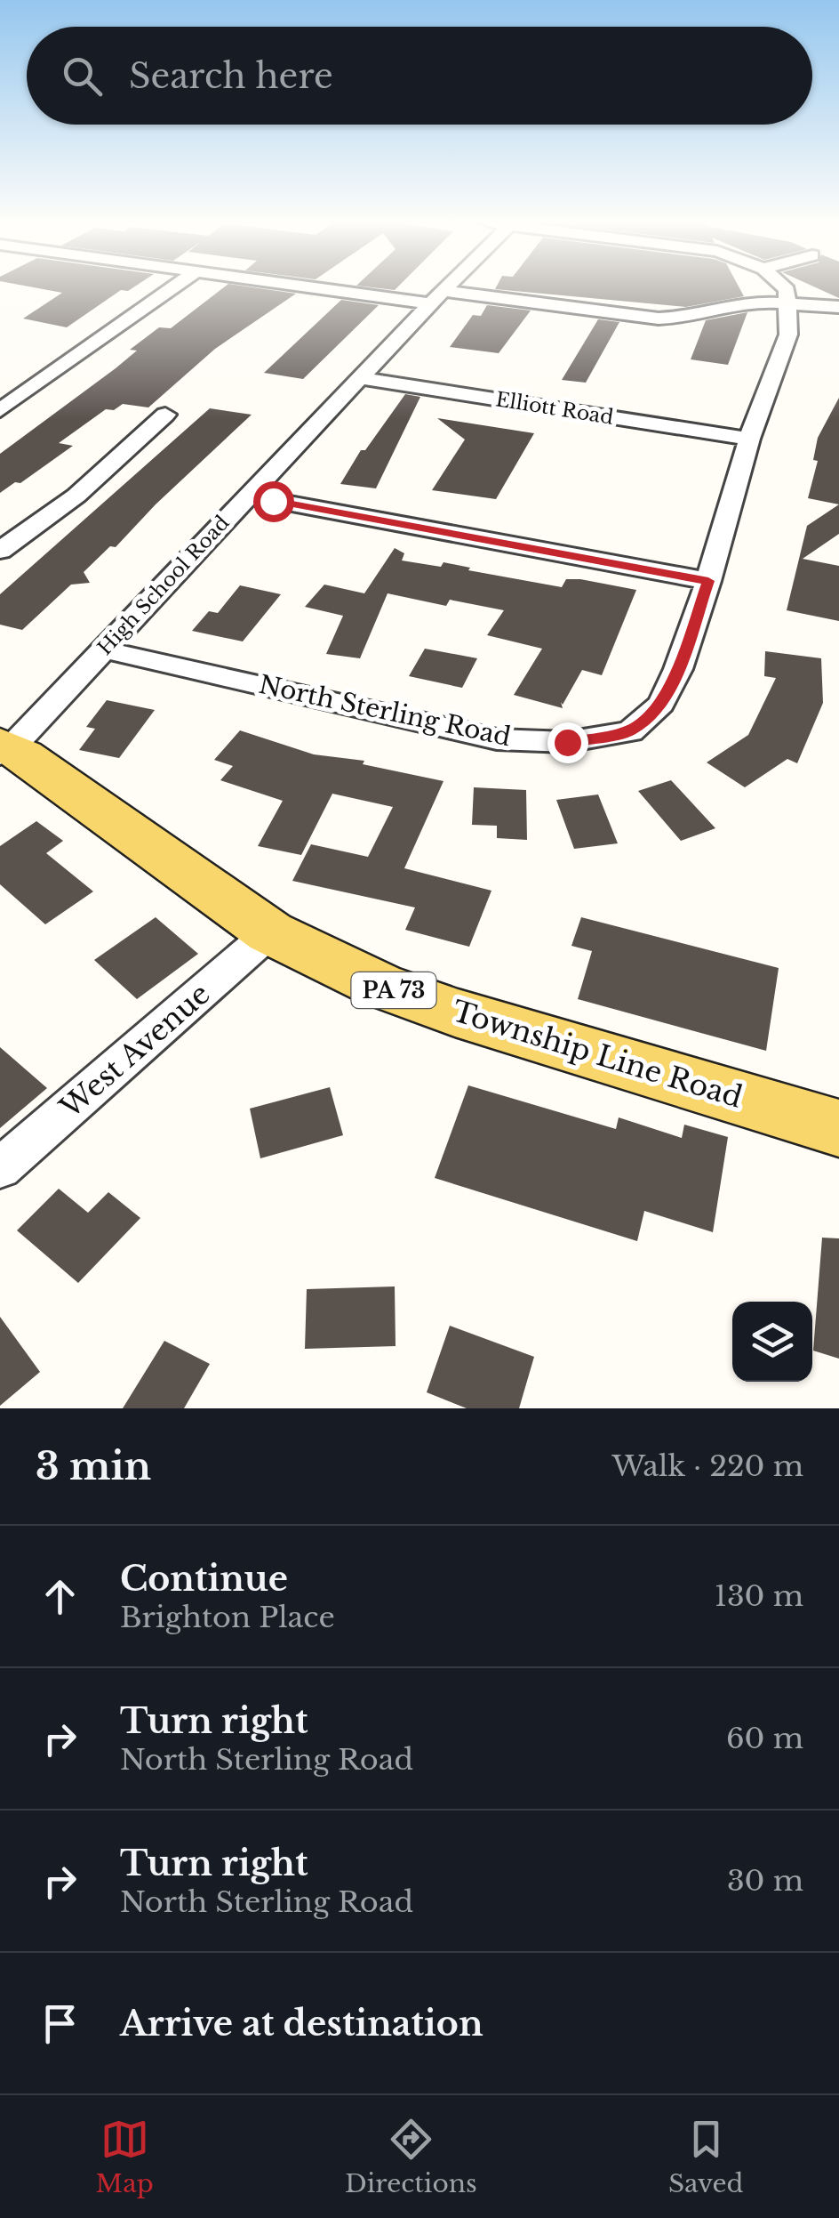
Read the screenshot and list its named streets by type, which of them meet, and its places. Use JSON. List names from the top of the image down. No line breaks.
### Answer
{"streets":{"main road":["PA 73","Township Line Road"],"street":["Elliott Road","High School Road","North Sterling Road","West Avenue"]},"crossings":[["Elliott Road","High School Road"],["Elliott Road","North Sterling Road"],["High School Road","North Sterling Road"],["High School Road","Township Line Road"],["West Avenue","Township Line Road"]],"page":{"search":"Search here","heading":["3 min","Walk · 220 m"],"list":[["Continue","Brighton Place","130 m"],["Turn right","North Sterling Road","60 m"],["Turn right","North Sterling Road","30 m"],"Arrive at destination"],"nav":["Map","Directions","Saved"]}}
